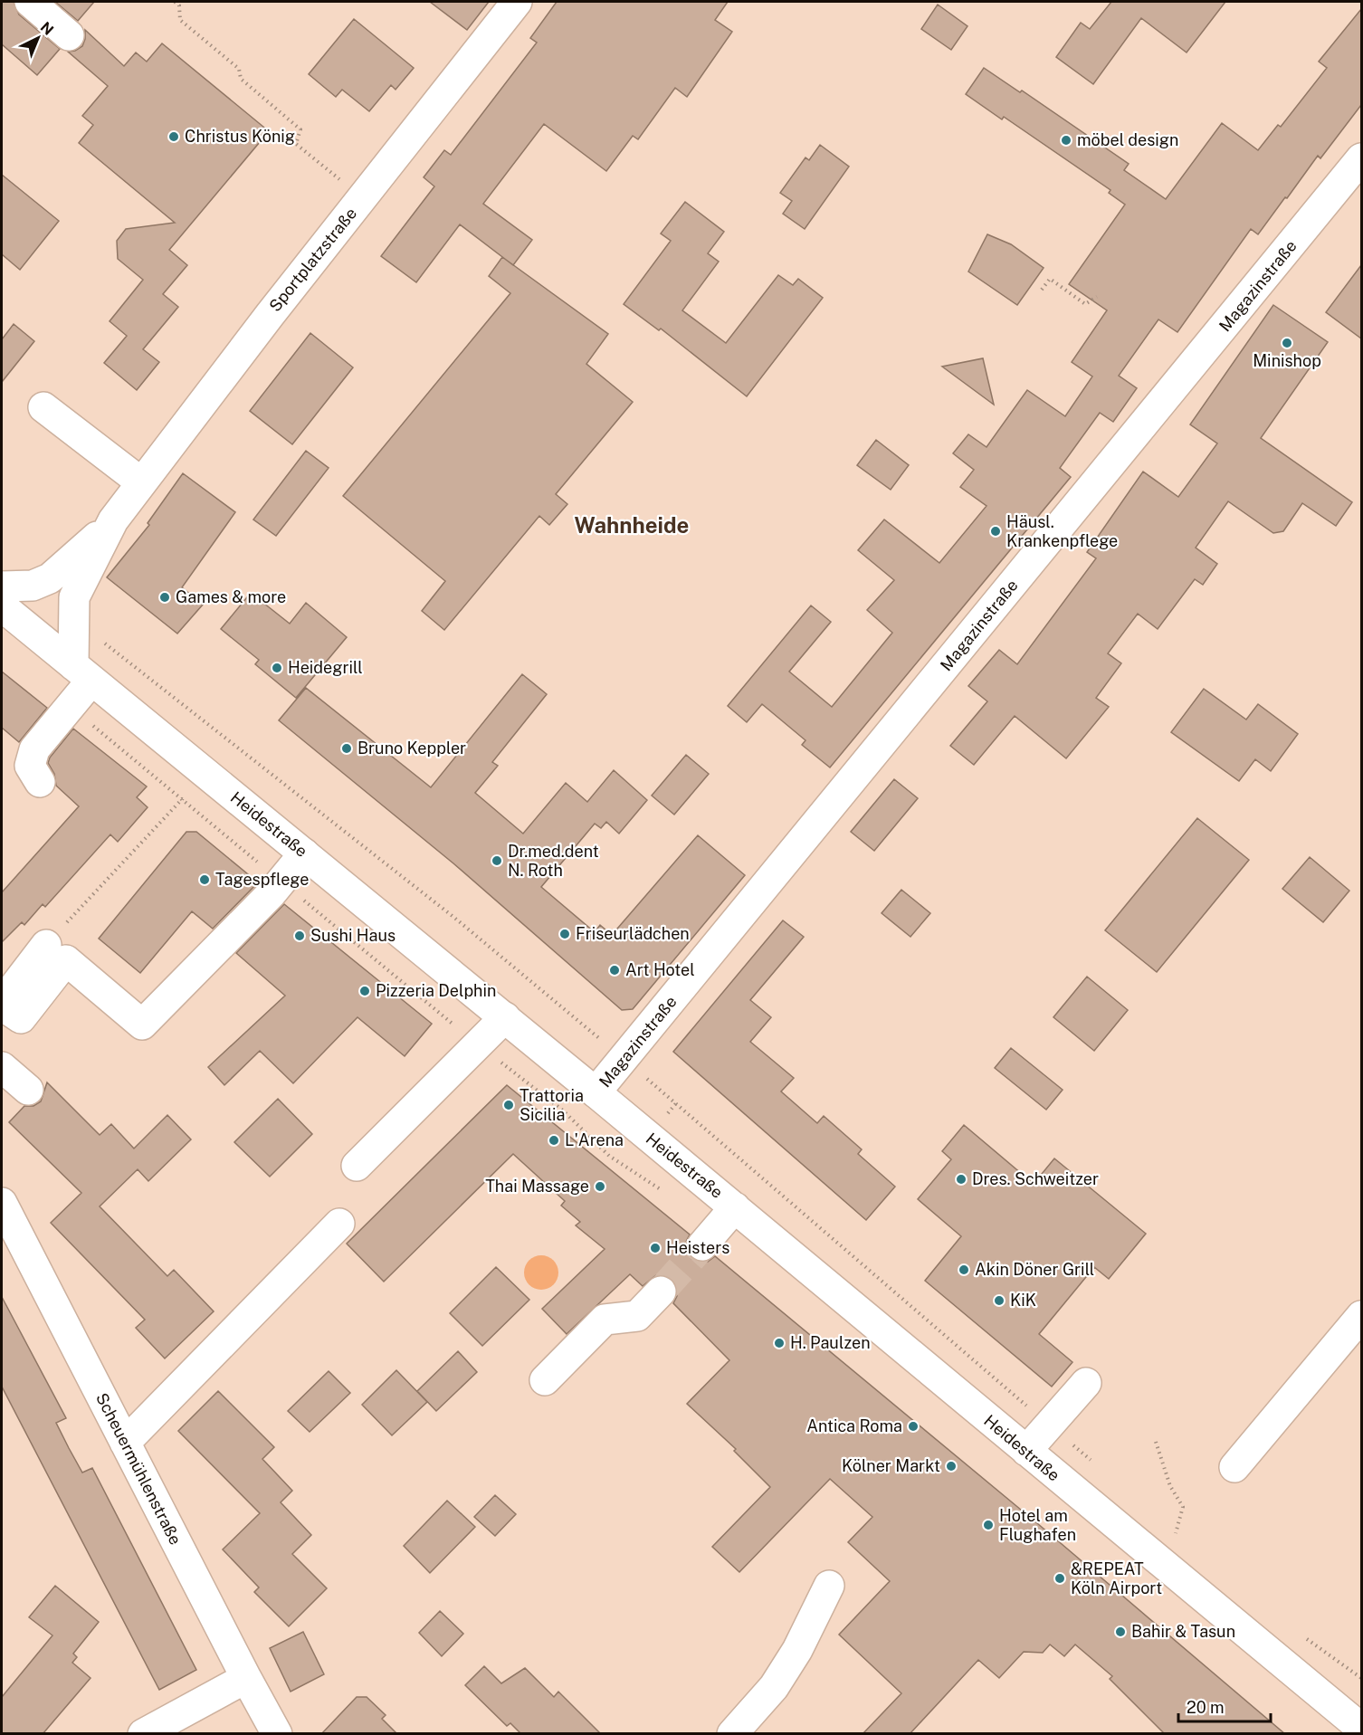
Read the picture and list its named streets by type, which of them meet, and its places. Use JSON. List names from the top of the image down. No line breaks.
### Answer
{"streets":{"main road":["Sportplatzstraße","Magazinstraße","Heidestraße","Scheuermühlenstraße"]},"crossings":[["Magazinstraße","Heidestraße"]],"districts":["Wahnheide"],"places":["Christus König","möbel design","Minishop","Häusl. Krankenpflege","Games & more","Heidegrill","Bruno Keppler","Dr.med.dent N. Roth","Tagespflege","Friseurlädchen","Sushi Haus","Art Hotel","Pizzeria Delphin","Trattoria Sicilia","L'Arena","Dres. Schweitzer","Thai Massage","Heisters","Akin Döner Grill","KiK","H. Paulzen","Antica Roma","Kölner Markt","Hotel am Flughafen","&REPEAT Köln Airport","Bahir & Tasun"],"scale_bar":"20 m","north":"top right"}
